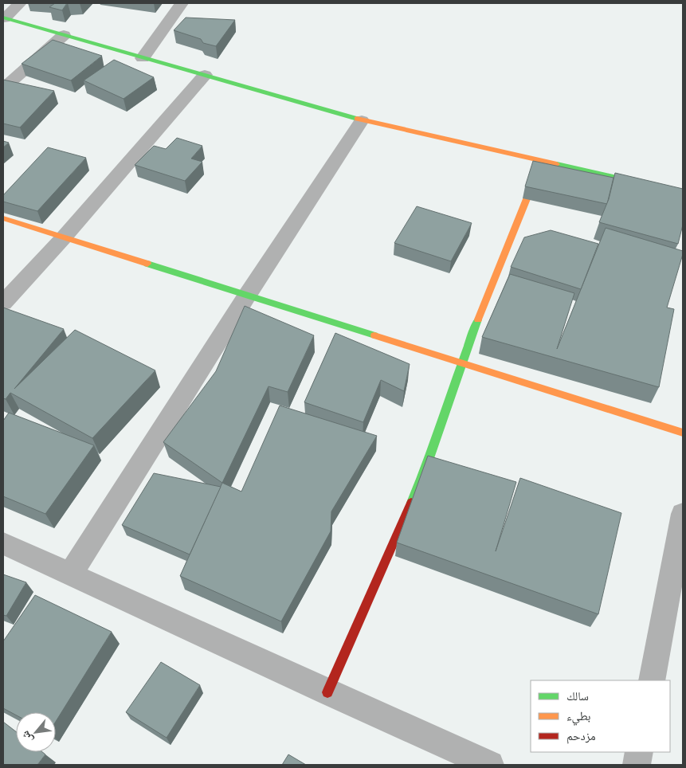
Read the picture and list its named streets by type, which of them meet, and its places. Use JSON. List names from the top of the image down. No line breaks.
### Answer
{"legend":["سالك","بطيء","مزدحم"],"north":"bottom left"}
